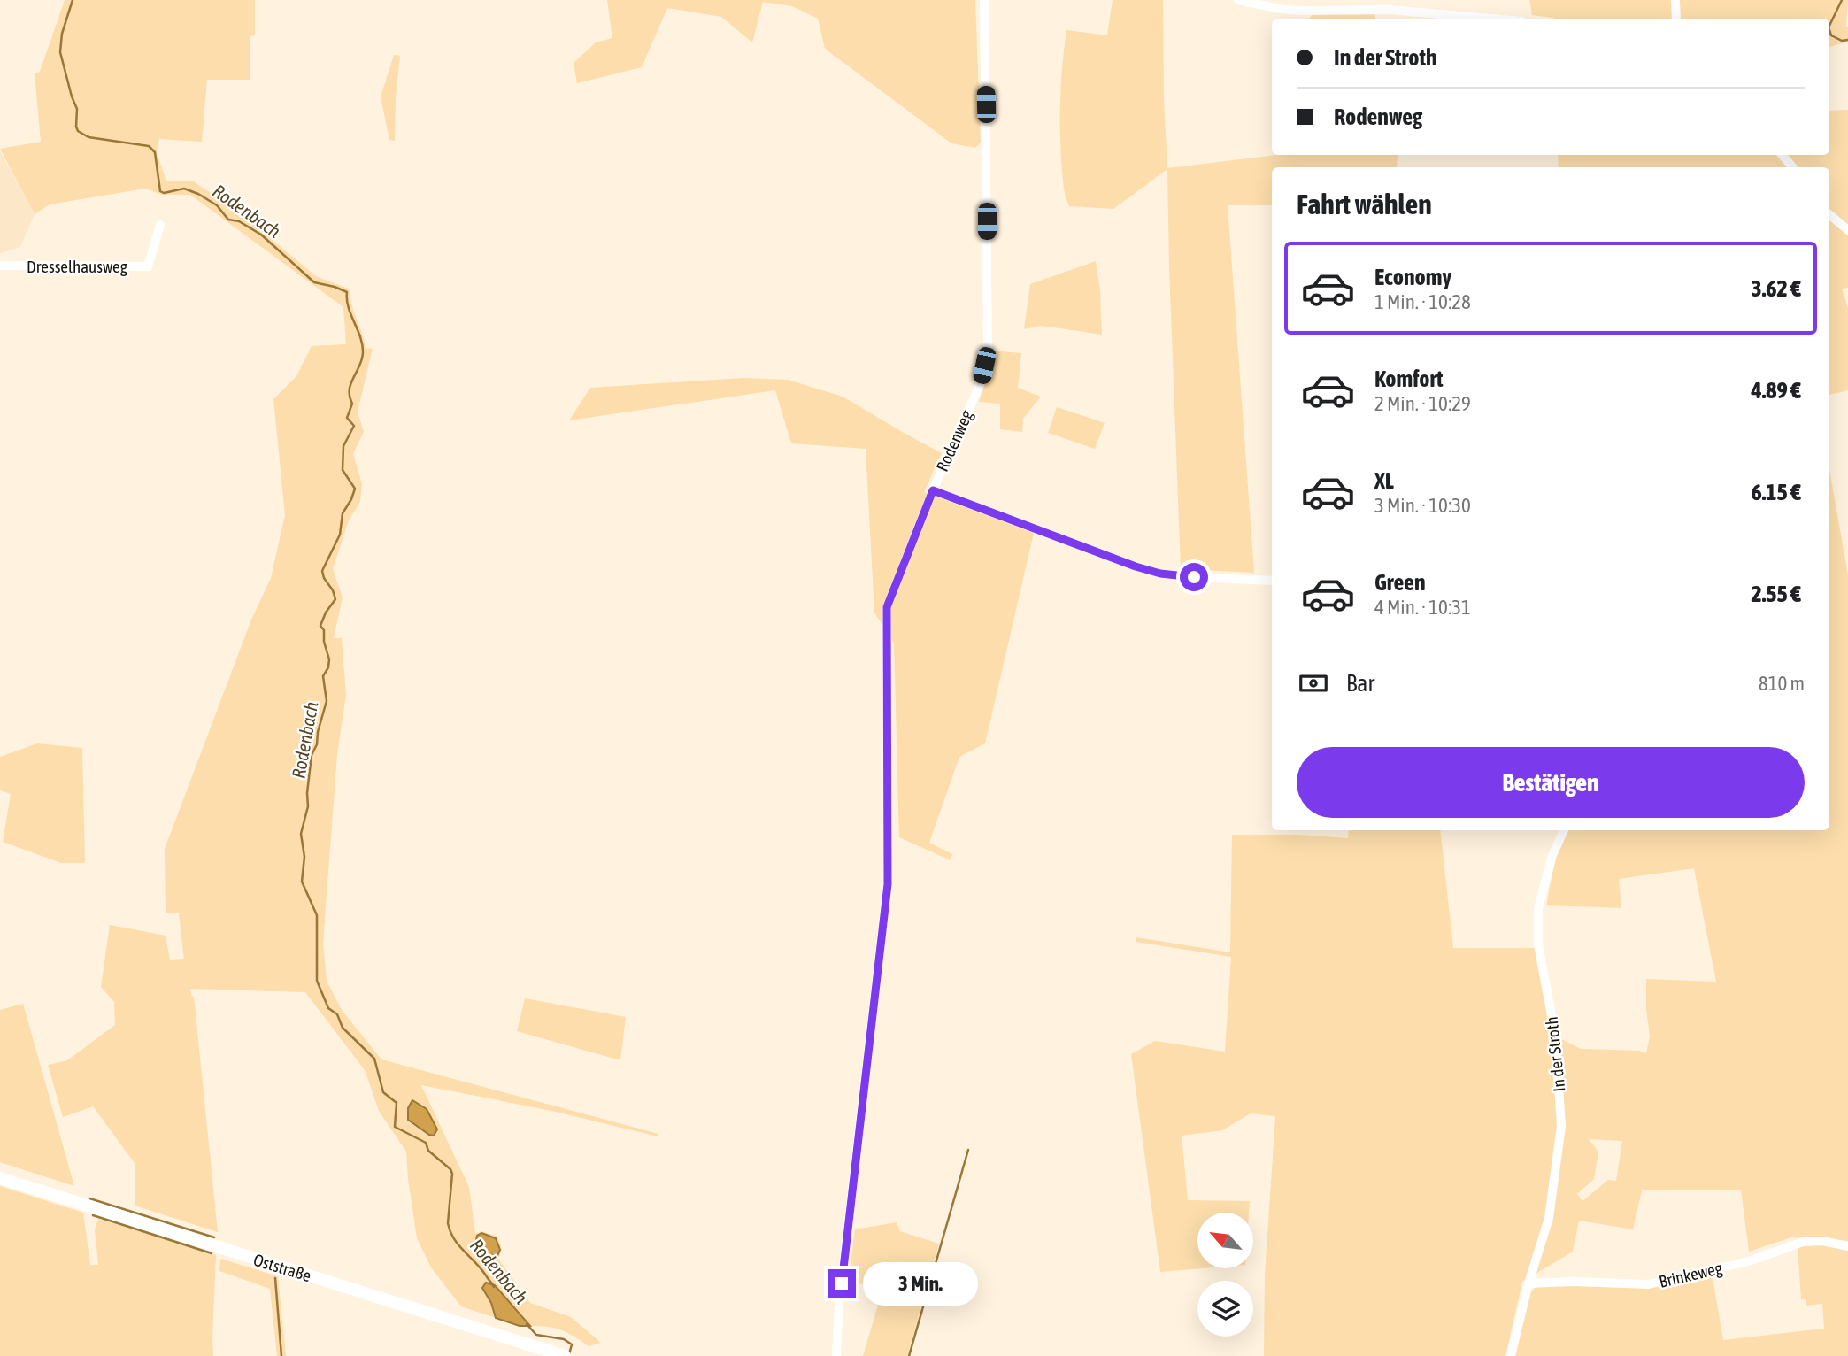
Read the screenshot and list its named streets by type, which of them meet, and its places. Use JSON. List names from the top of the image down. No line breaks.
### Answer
{"streets":{"main road":["Oststraße"],"street":["Dresselhausweg","Rodenweg","In der Stroth","Brinkeweg"]},"crossings":[["In der Stroth","Brinkeweg"]],"water":["Rodenbach"],"north":"top left","page":{"banner":["In der Stroth","Rodenweg"],"heading":"Fahrt wählen","list":[{"name":"Economy","note":"1 Min. · 10:28","value":"3.62 €"},{"name":"Komfort","note":"2 Min. · 10:29","value":"4.89 €"},{"name":"XL","note":"3 Min. · 10:30","value":"6.15 €"},{"name":"Green","note":"4 Min. · 10:31","value":"2.55 €"}],"pay":["Bar","810 m"],"buttons":"Bestätigen","bubble":"3 Min."}}
